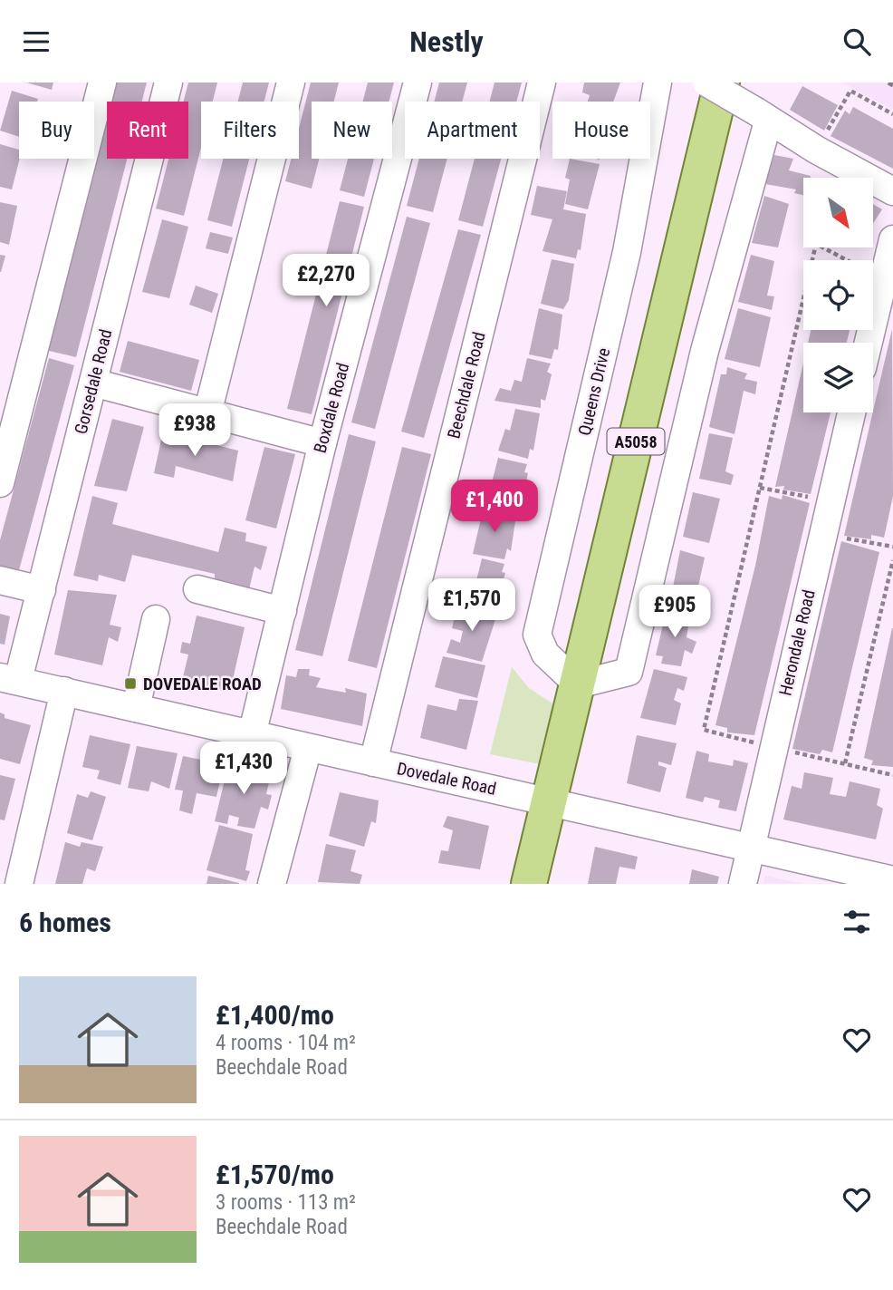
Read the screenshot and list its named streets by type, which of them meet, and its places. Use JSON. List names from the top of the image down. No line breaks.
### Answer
{"streets":{"main road":["A5058"],"street":["Gorsedale Road","Beechdale Road","Queens Drive","Boxdale Road","Herondale Road","Dovedale Road"]},"crossings":[["Gorsedale Road","Dovedale Road"],["Beechdale Road","Dovedale Road"],["Queens Drive","A5058"],["Boxdale Road","Dovedale Road"],["A5058","Dovedale Road"],["Herondale Road","Dovedale Road"]],"places":{"transit":["DOVEDALE ROAD"]},"north":"bottom right","page":{"header":"Nestly","chip":["Buy","Rent","Filters","New","Apartment","House"],"price":["£2,270","£938","£1,400","£1,570","£905","£1,430"],"heading":"6 homes","list":[{"name":"£1,400/mo","note":"4 rooms · 104 m² · Beechdale Road"},{"name":"£1,570/mo","note":"3 rooms · 113 m² · Beechdale Road"}]}}
